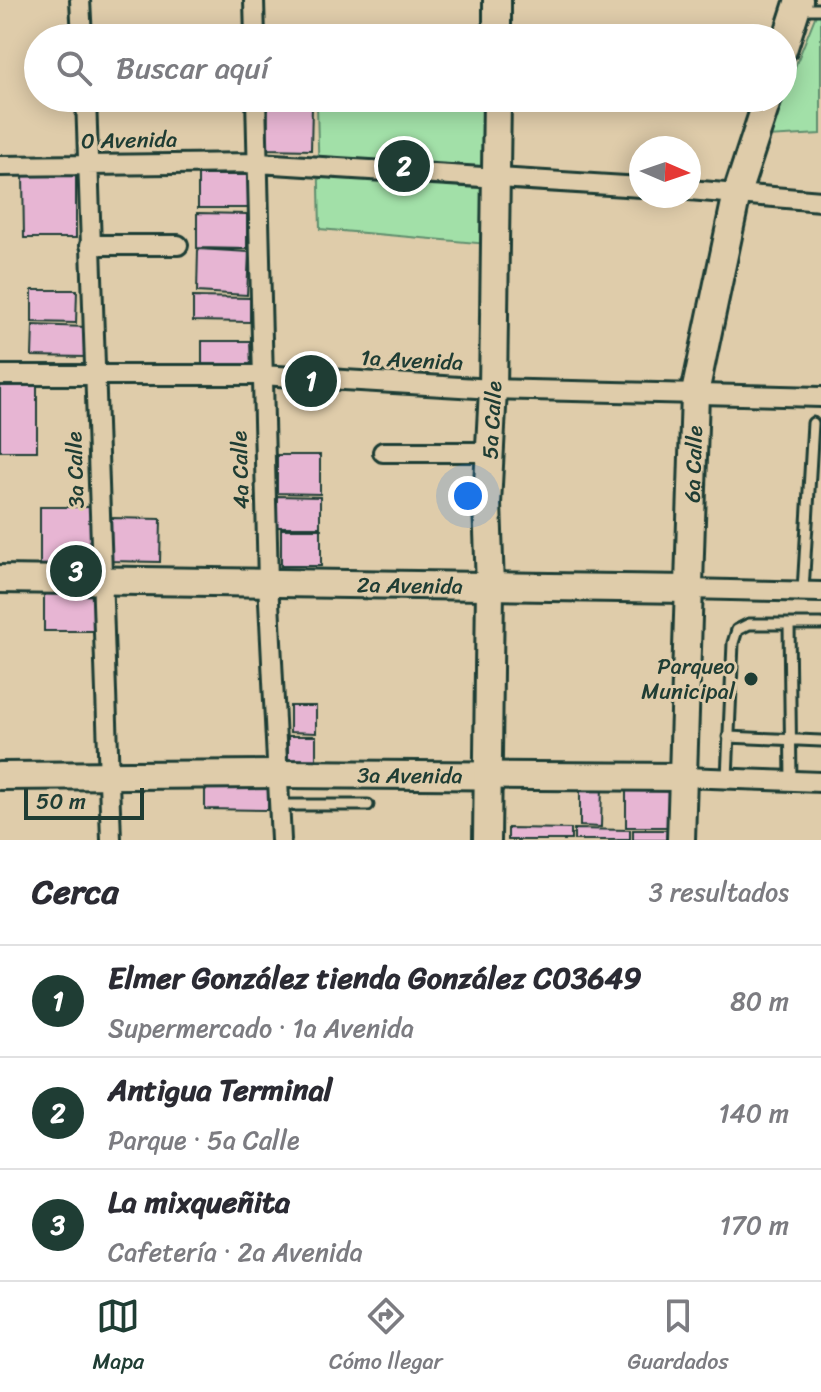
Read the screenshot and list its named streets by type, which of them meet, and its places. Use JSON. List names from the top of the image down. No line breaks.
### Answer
{"streets":{"main road":["5a Calle","6a Calle","2a Avenida","3a Avenida"],"street":["0 Avenida","1a Avenida","3a Calle","4a Calle"]},"crossings":[["0 Avenida","5a Calle"],["0 Avenida","3a Calle"],["0 Avenida","4a Calle"],["1a Avenida","5a Calle"],["1a Avenida","6a Calle"],["1a Avenida","3a Calle"],["1a Avenida","4a Calle"],["5a Calle","2a Avenida"],["5a Calle","3a Avenida"],["6a Calle","2a Avenida"],["6a Calle","3a Avenida"],["3a Calle","2a Avenida"],["3a Calle","3a Avenida"],["4a Calle","2a Avenida"],["4a Calle","3a Avenida"]],"places":["Parqueo Municipal"],"scale_bar":"50 m","north":"right","page":{"search":"Buscar aquí","pins":["2","1","3"],"scale":"50 m","heading":["Cerca","3 resultados"],"list":[{"mark":"1","name":"Elmer González tienda González C03649","note":"Supermercado · 1a Avenida","value":"80 m"},{"mark":"2","name":"Antigua Terminal","note":"Parque · 5a Calle","value":"140 m"},{"mark":"3","name":"La mixqueñita","note":"Cafetería · 2a Avenida","value":"170 m"}],"nav":["Mapa","Cómo llegar","Guardados"]}}
